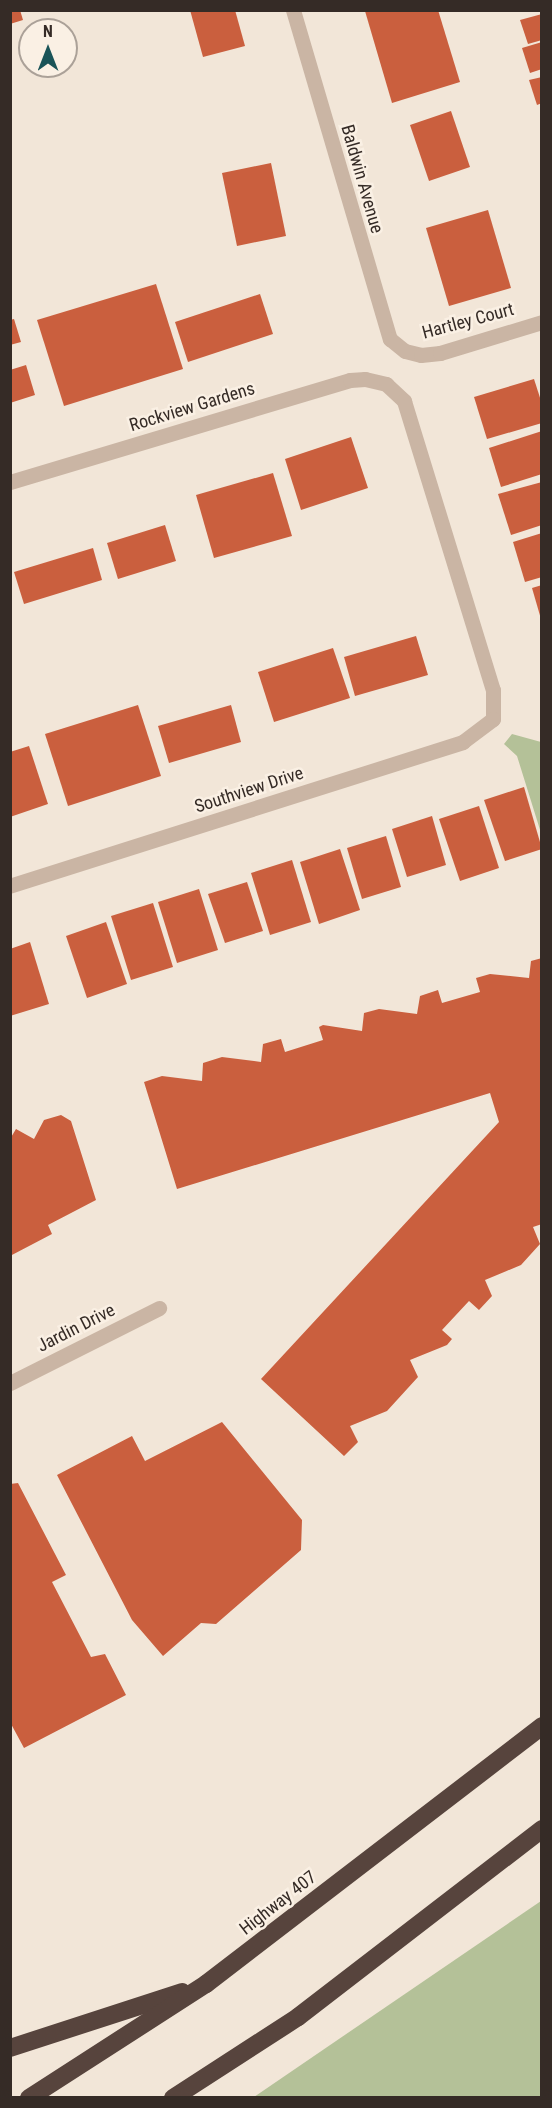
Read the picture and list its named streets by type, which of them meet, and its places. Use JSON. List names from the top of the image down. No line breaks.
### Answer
{"streets":{"highway":["Highway 407"],"street":["Baldwin Avenue","Hartley Court","Rockview Gardens","Southview Drive","Jardin Drive"]},"crossings":[["Baldwin Avenue","Hartley Court"],["Rockview Gardens","Southview Drive"]],"north":"top"}
